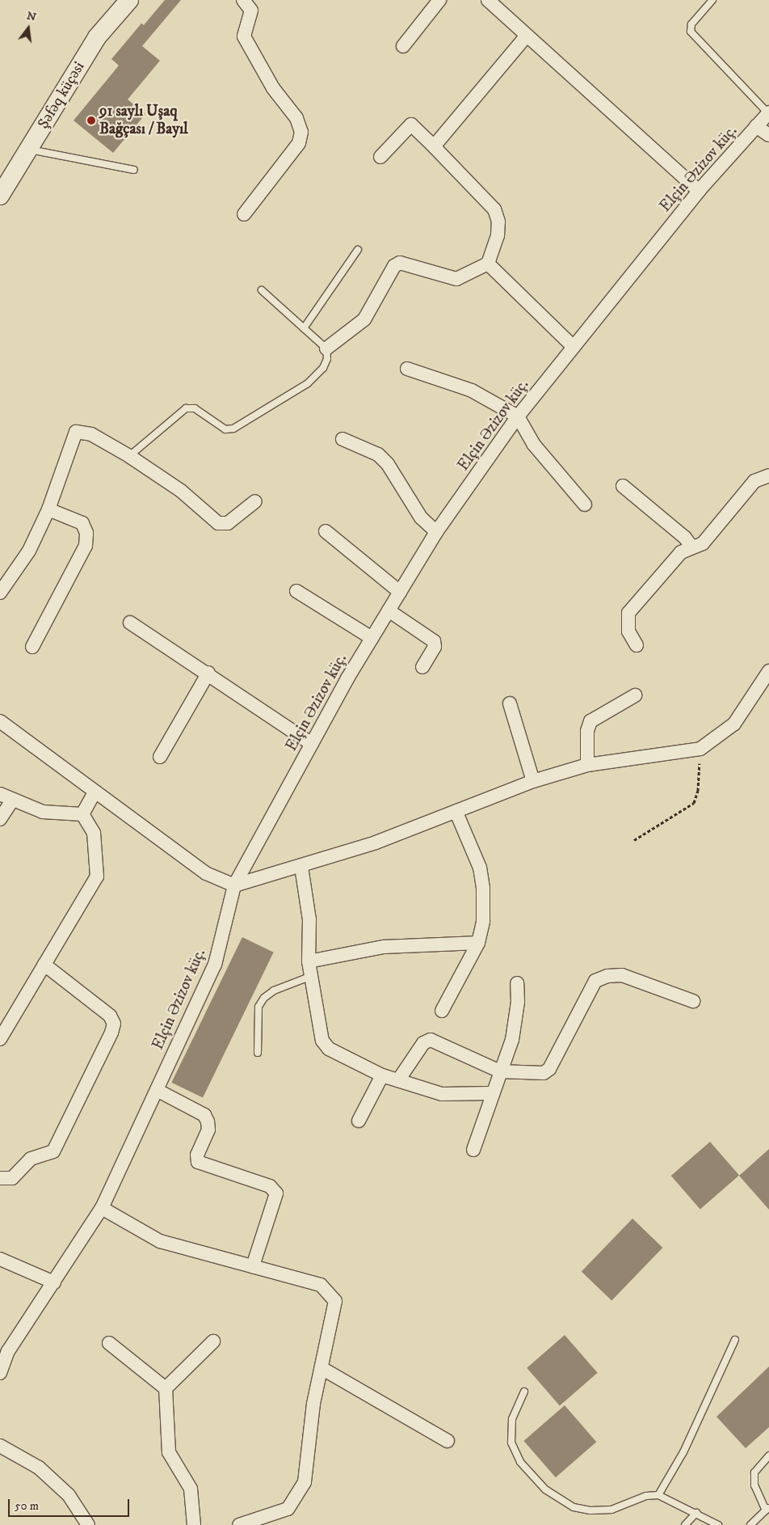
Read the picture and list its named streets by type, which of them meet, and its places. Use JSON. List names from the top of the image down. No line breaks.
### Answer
{"streets":{"street":["Şəfəq küçəsi","Elçin Əzizov küç."]},"places":["91 saylı Uşaq Bağçası / Bayıl"],"scale_bar":"50 m","north":"top"}
